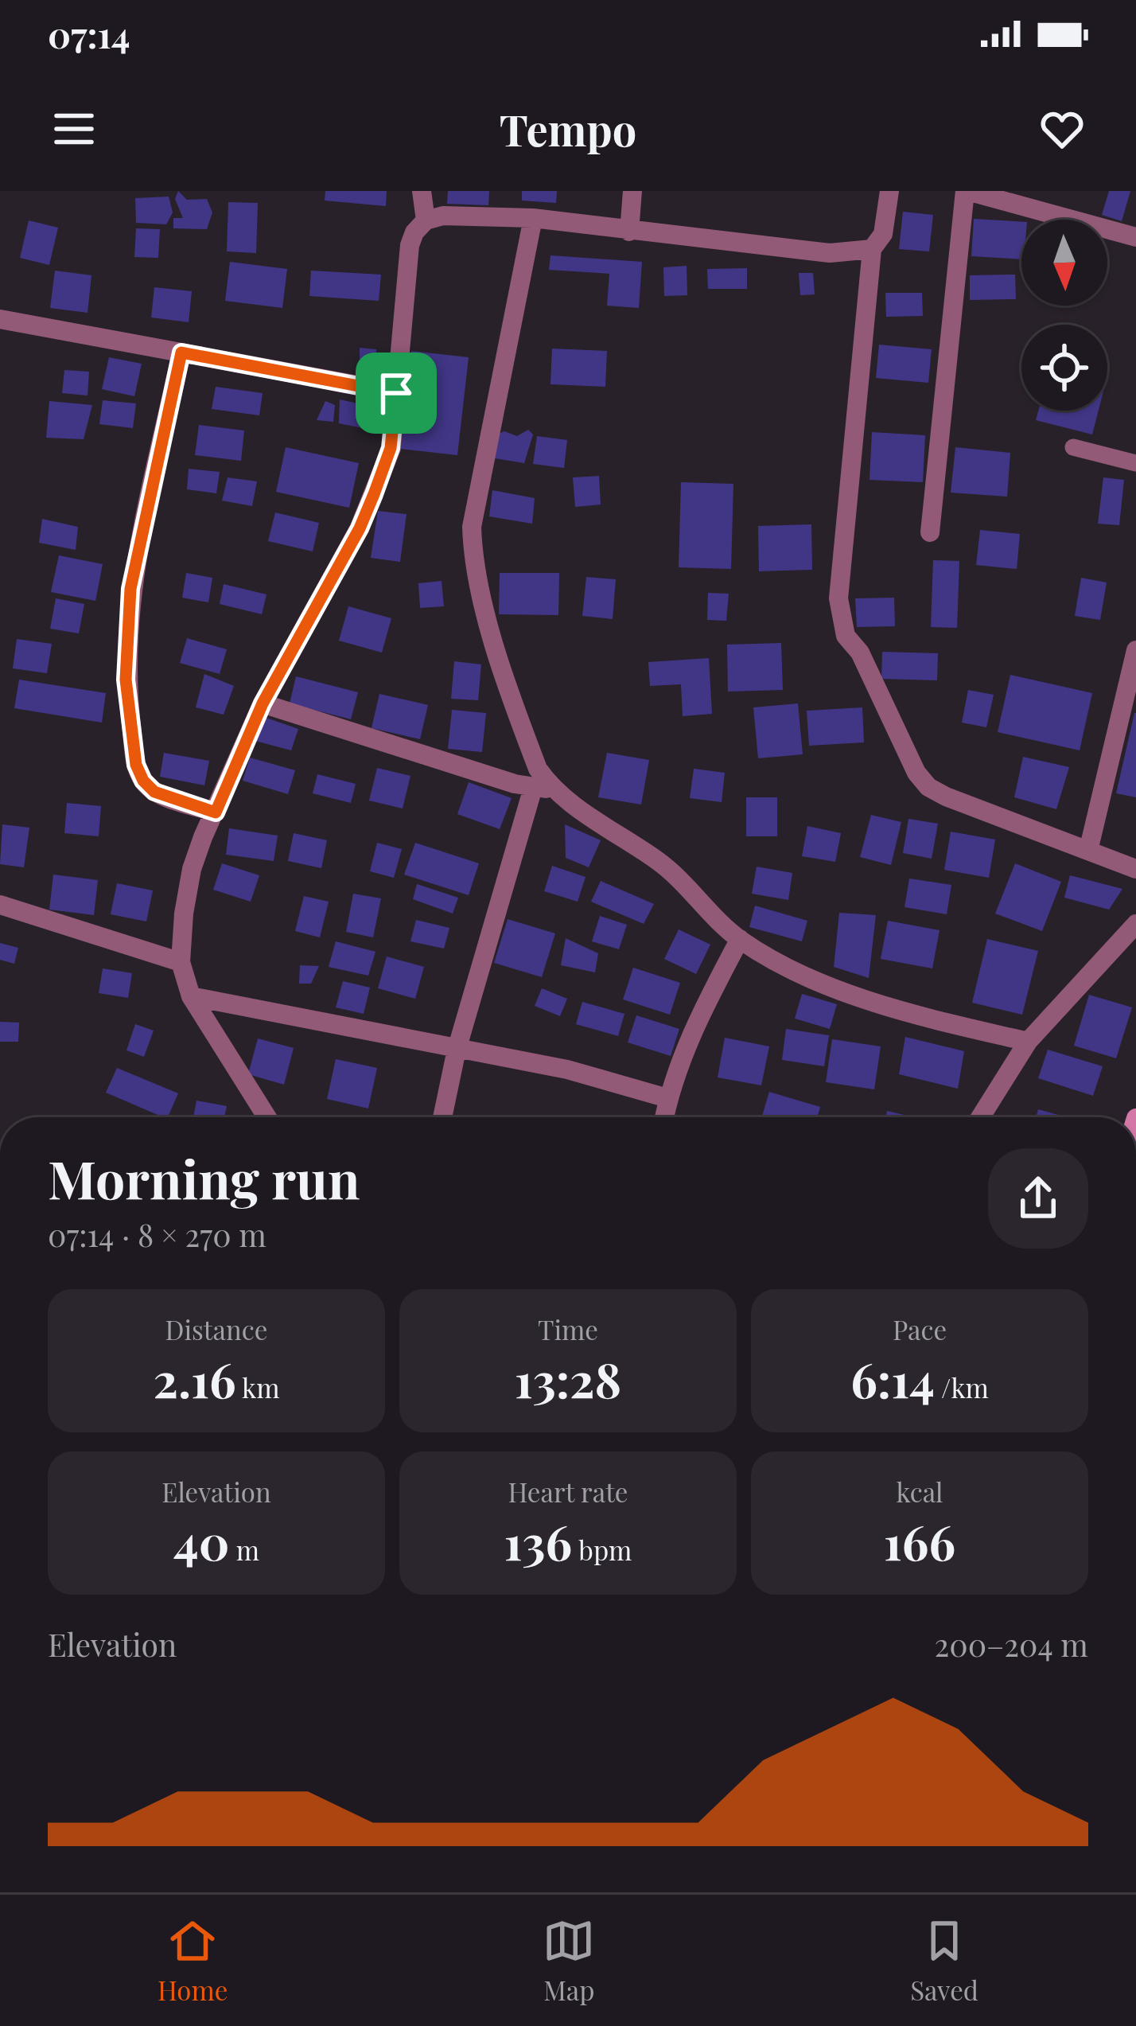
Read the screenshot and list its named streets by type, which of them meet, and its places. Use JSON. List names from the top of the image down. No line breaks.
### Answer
{"north":"bottom","page":{"status":"07:14","header":"Tempo","heading":["Morning run","07:14 · 8 × 270 m"],"stats":[["Distance","2.16 km"],["Time","13:28"],["Pace","6:14 /km"],["Elevation","40 m"],["Heart rate","136 bpm"],["kcal","166"]],"chart":["Elevation","200–204 m"],"tabs":["Home","Map","Saved"]}}
